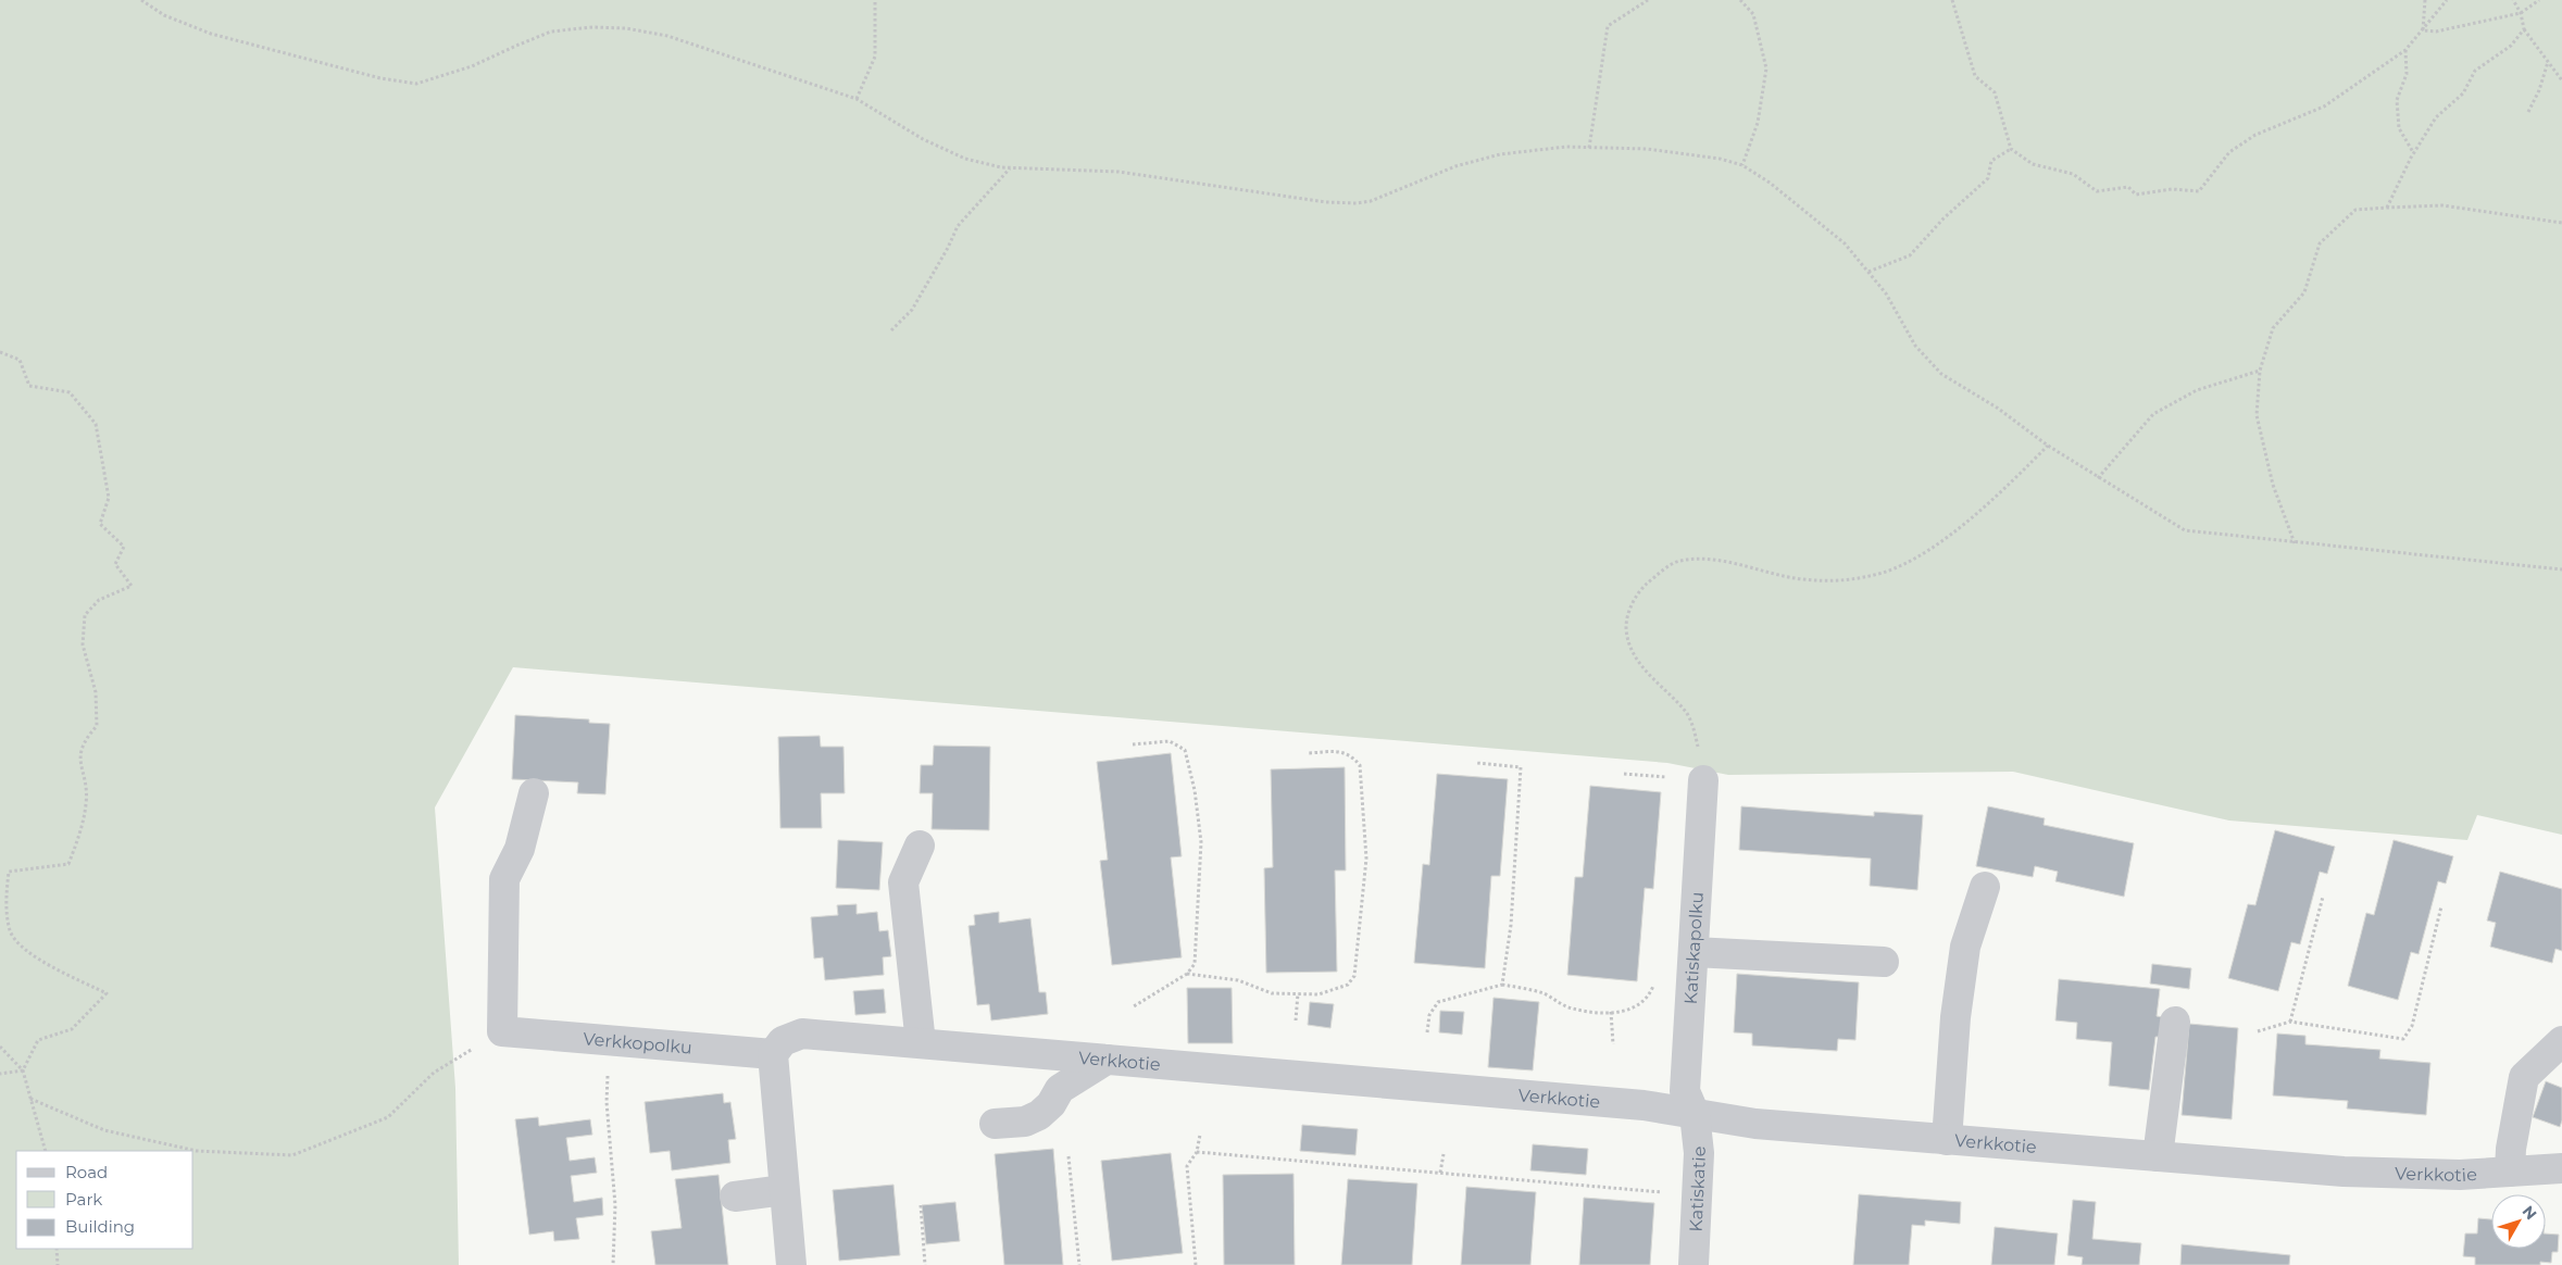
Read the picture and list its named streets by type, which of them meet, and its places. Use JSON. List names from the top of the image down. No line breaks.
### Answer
{"streets":{"street":["Katiskapolku","Verkkopolku","Verkkotie","Katiskatie"]},"crossings":[["Katiskapolku","Verkkotie"],["Katiskapolku","Katiskatie"],["Verkkopolku","Verkkotie"],["Verkkotie","Katiskatie"]],"legend":["Road","Park","Building"],"north":"top right"}
